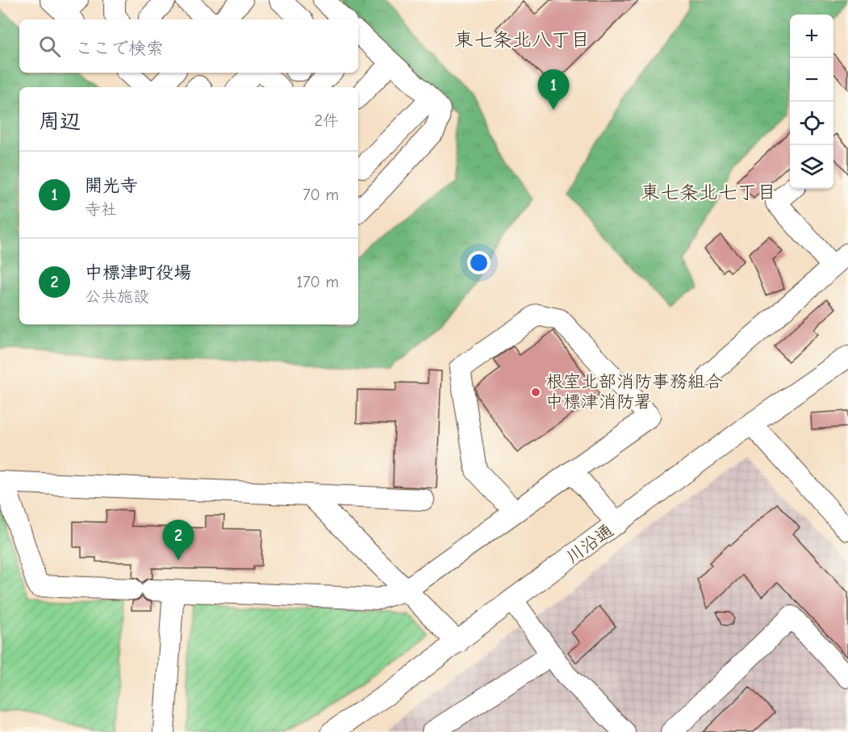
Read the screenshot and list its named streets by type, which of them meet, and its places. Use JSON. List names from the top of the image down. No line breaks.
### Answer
{"streets":{"street":["川沿通"]},"districts":["東七条北八丁目","東七条北七丁目"],"places":["根室北部消防事務組合 中標津消防署"],"page":{"map_buttons":["+","−"],"search":"ここで検索","pins":["1","2"],"heading":["周辺","2件"],"list":[{"mark":"1","name":"開光寺","note":"寺社","value":"70 m"},{"mark":"2","name":"中標津町役場","note":"公共施設","value":"170 m"}]}}
